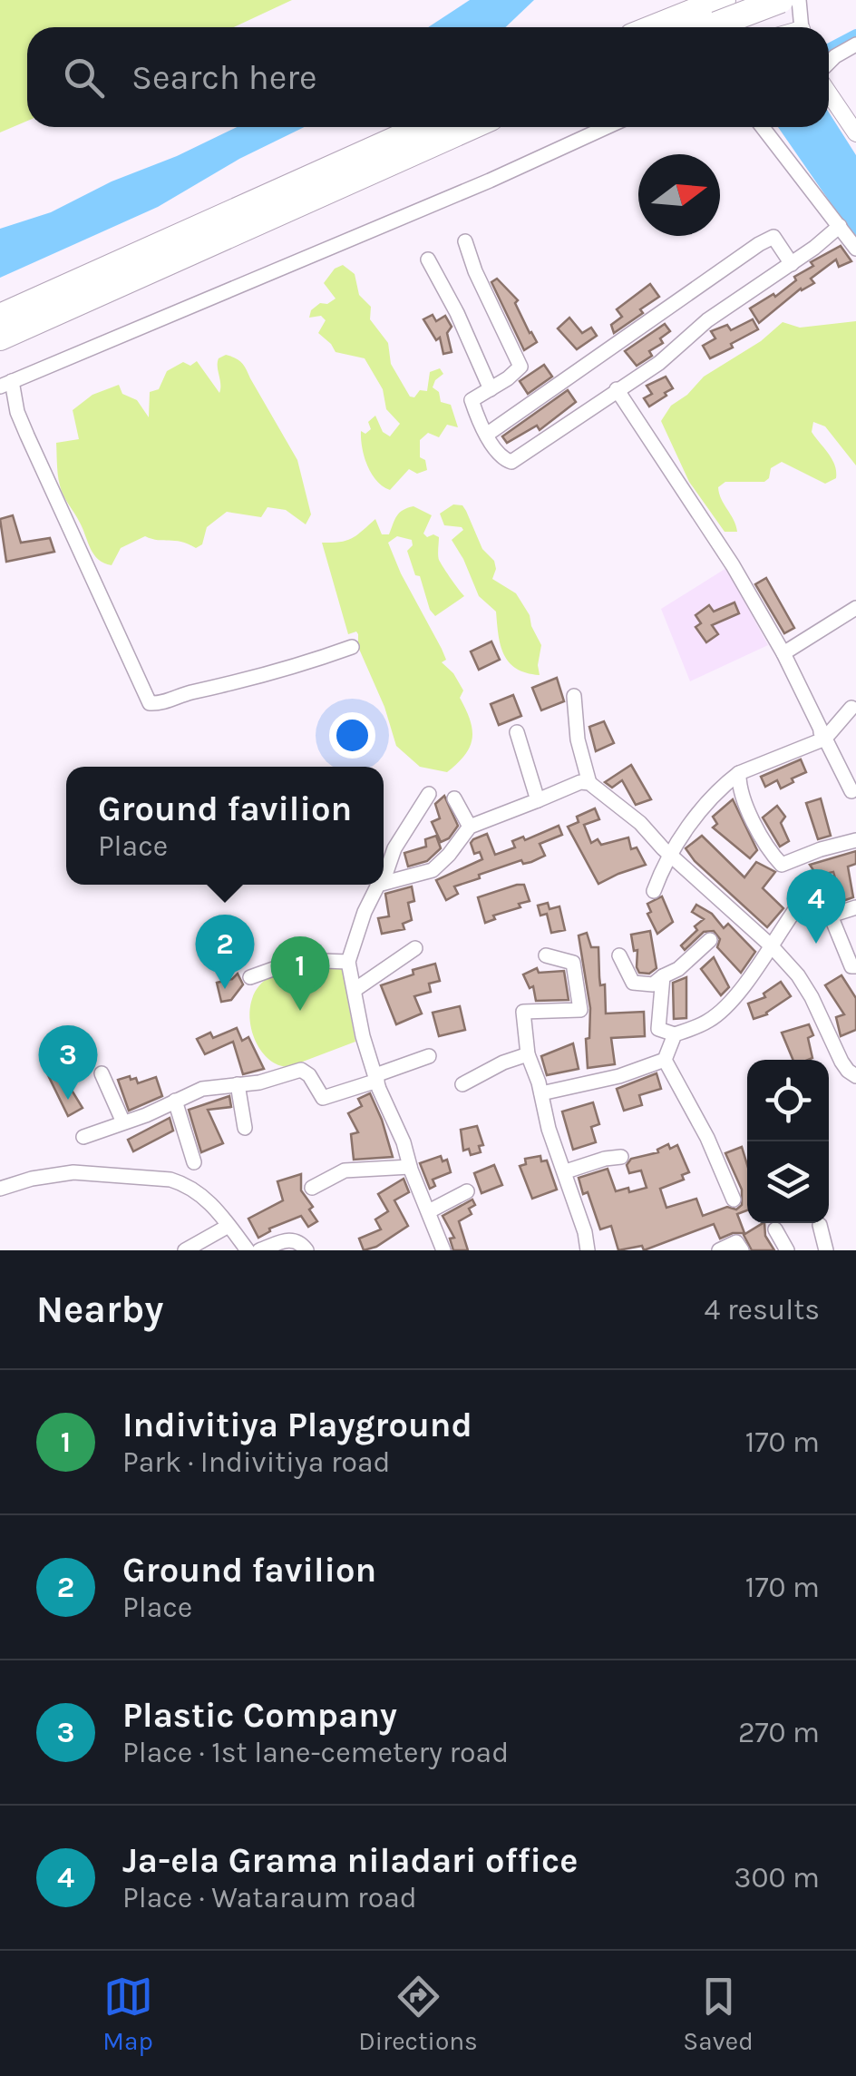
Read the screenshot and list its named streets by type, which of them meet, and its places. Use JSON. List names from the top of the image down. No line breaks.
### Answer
{"north":"right","page":{"search":"Search here","popup":["Ground favilion","Place"],"pins":["4","2","1","3"],"heading":["Nearby","4 results"],"list":[{"mark":"1","name":"Indivitiya Playground","note":"Park · Indivitiya road","value":"170 m"},{"mark":"2","name":"Ground favilion","note":"Place","value":"170 m"},{"mark":"3","name":"Plastic Company","note":"Place · 1st lane-cemetery road","value":"270 m"},{"mark":"4","name":"Ja-ela Grama niladari office","note":"Place · Wataraum road","value":"300 m"}],"nav":["Map","Directions","Saved"]}}
